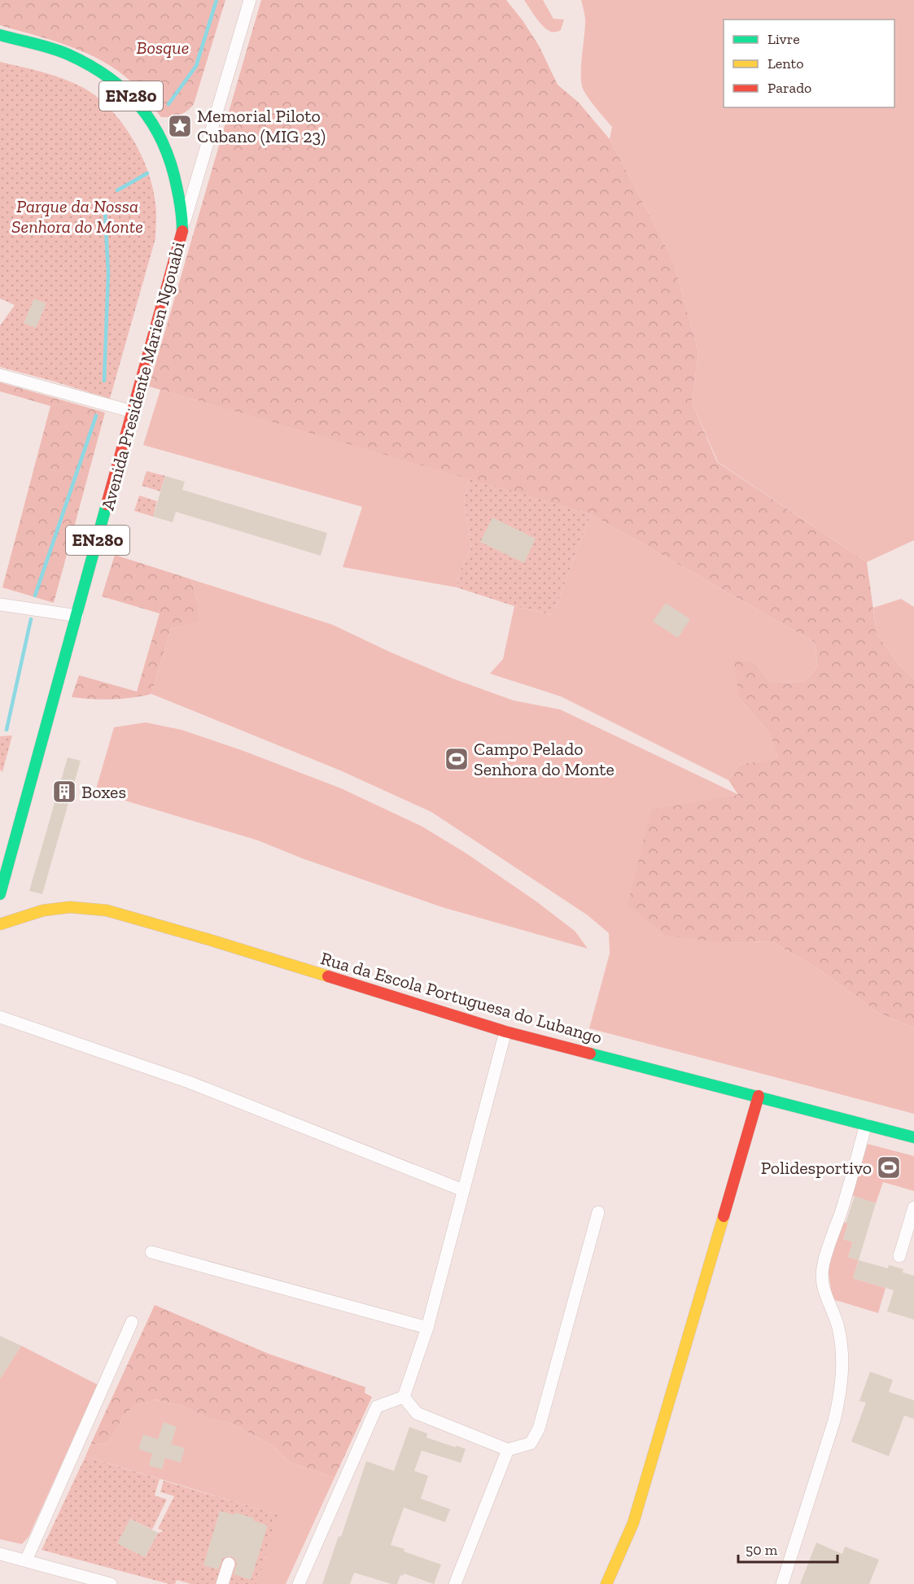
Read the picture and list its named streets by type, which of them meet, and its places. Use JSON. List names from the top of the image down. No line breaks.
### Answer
{"streets":{"street":["EN280","Avenida Presidente Marien Ngouabi","Rua da Escola Portuguesa do Lubango"]},"crossings":[["EN280","Avenida Presidente Marien Ngouabi"]],"parks":["Bosque","Parque da Nossa Senhora do Monte"],"places":{"place":["Memorial Piloto Cubano (MIG 23)"],"sports":["Campo Pelado Senhora do Monte","Polidesportivo"],"building":["Boxes"]},"legend":["Livre","Lento","Parado"],"scale_bar":"50 m"}
